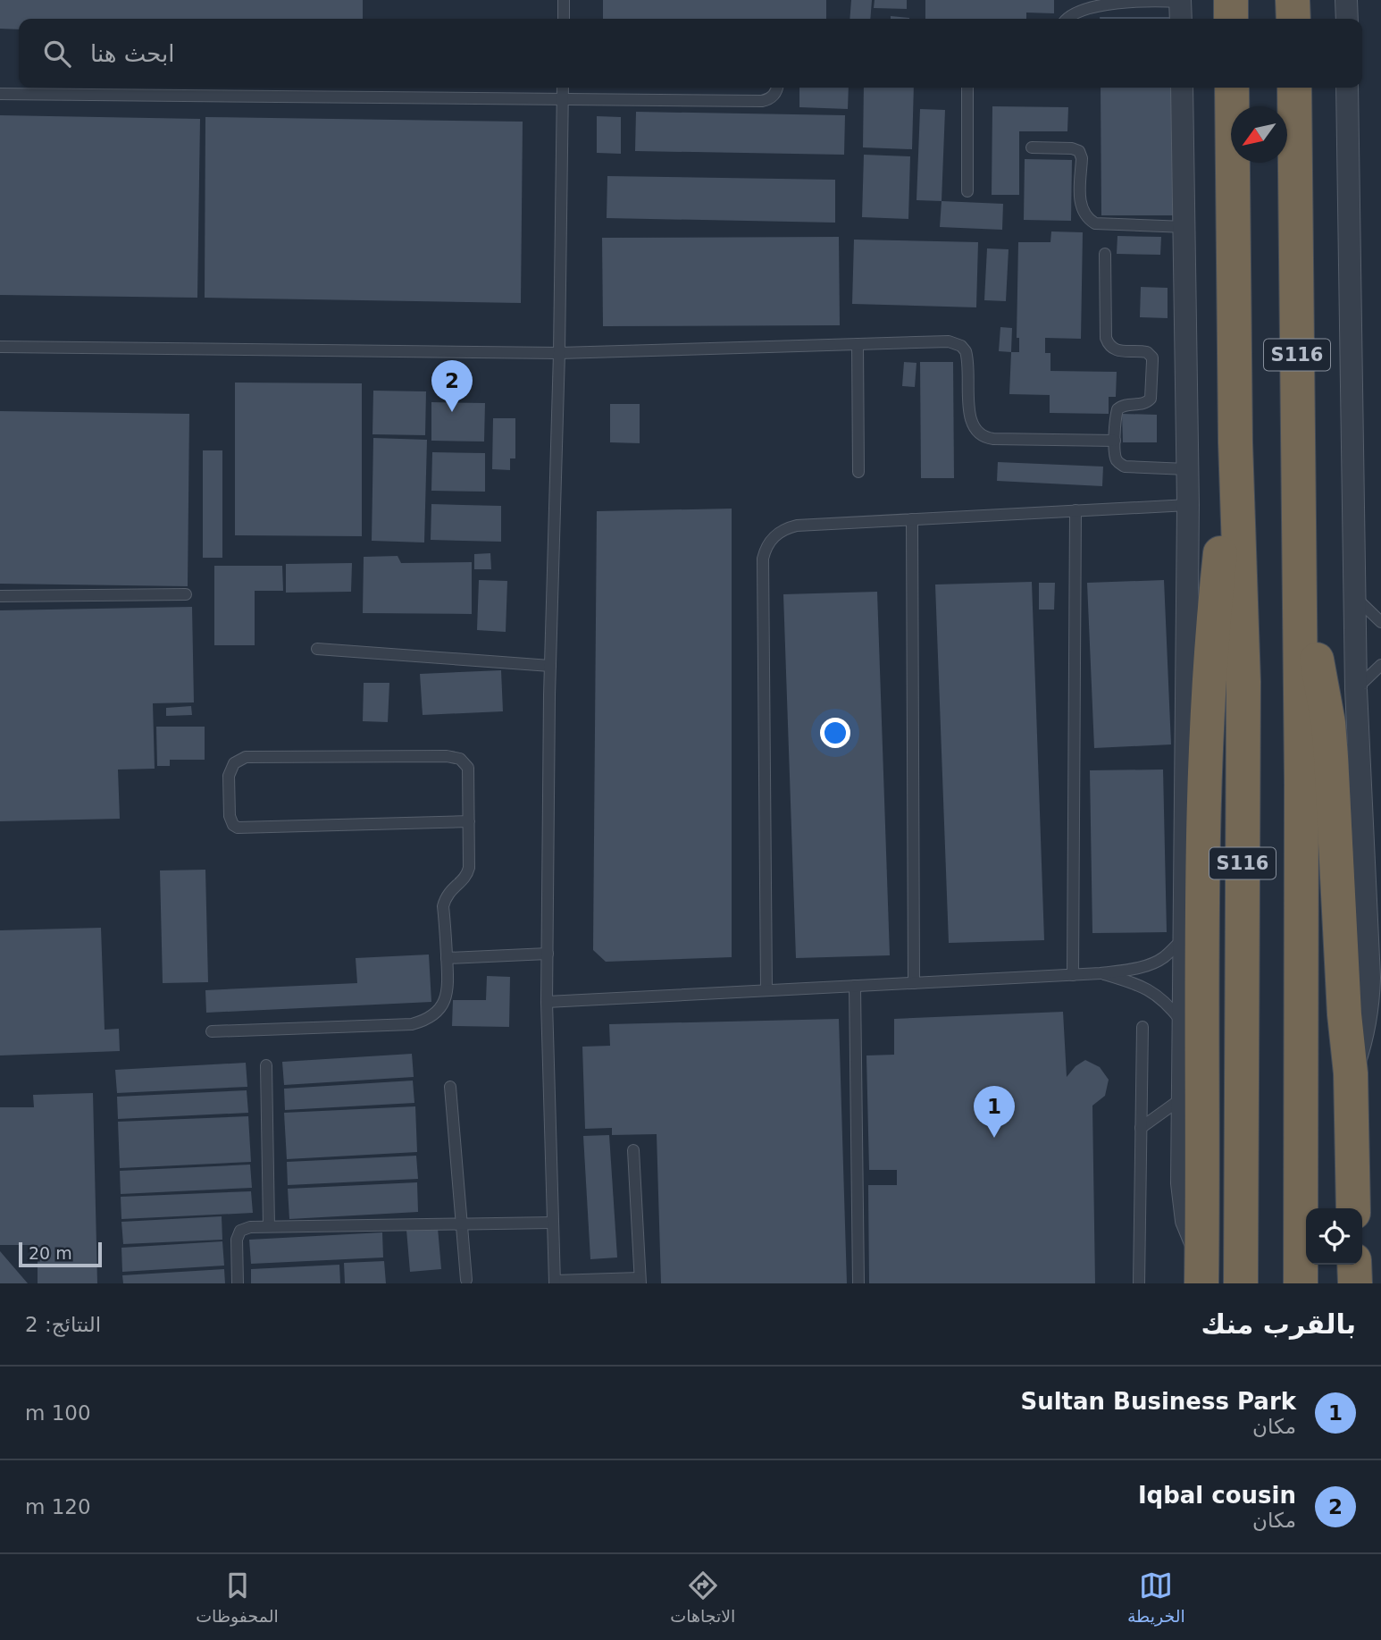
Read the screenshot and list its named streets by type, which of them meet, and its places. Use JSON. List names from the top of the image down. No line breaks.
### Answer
{"streets":{"highway":["S116"]},"scale_bar":"20 m","north":"bottom left","page":{"search":"ابحث هنا","pins":["2","1"],"scale":"20 m","heading":["بالقرب منك","النتائج: 2"],"list":[{"mark":"1","name":"Sultan Business Park","note":"مكان","value":"100 m"},{"mark":"2","name":"Iqbal cousin","note":"مكان","value":"120 m"}],"nav":["الخريطة","الاتجاهات","المحفوظات"]}}
